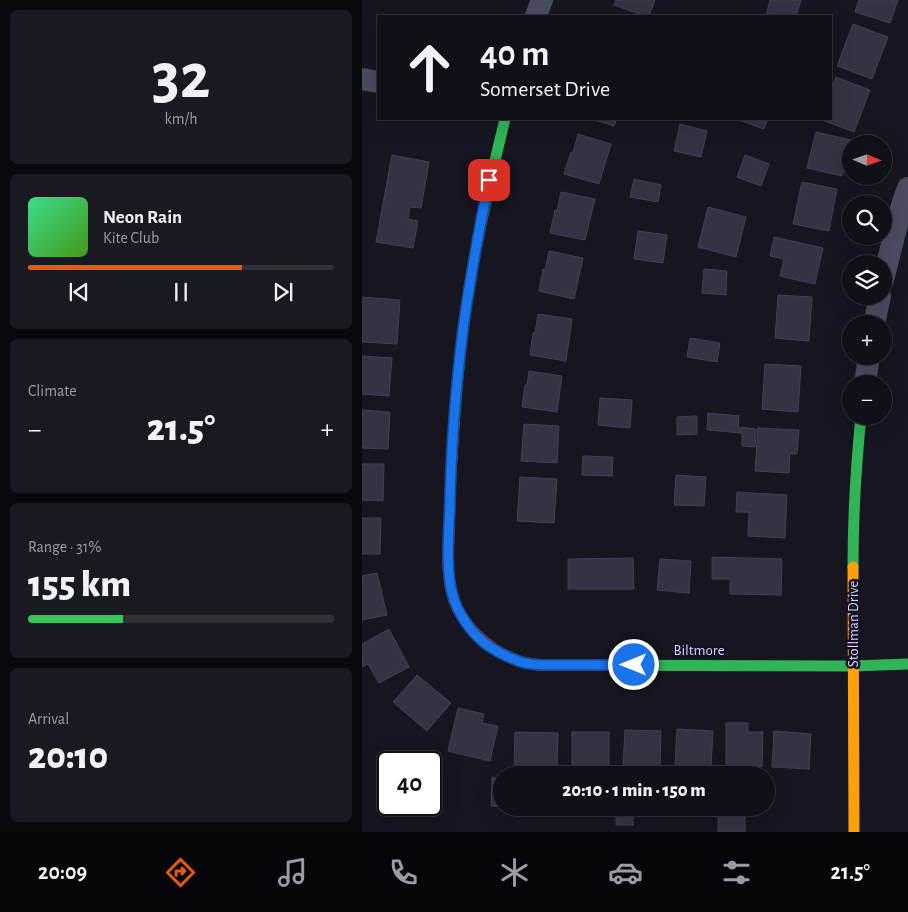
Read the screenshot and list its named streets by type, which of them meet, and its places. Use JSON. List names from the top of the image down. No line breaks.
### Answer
{"streets":{"street":["Stollman Drive","Biltmore"]},"crossings":[["Stollman Drive","Biltmore"]],"north":"right","page":{"tile":[["32","km/h"],"Climate",["Range · 31%","155 km"],["Arrival","20:10"]],"turn":["40 m","Somerset Drive"],"map_buttons":["+","−"],"song":["Neon Rain","Kite Club"],"heat":["−","21.5°","+"],"limit":"40","trip":"20:10 · 1 min · 150 m","tabs":["20:09","21.5°"]}}
